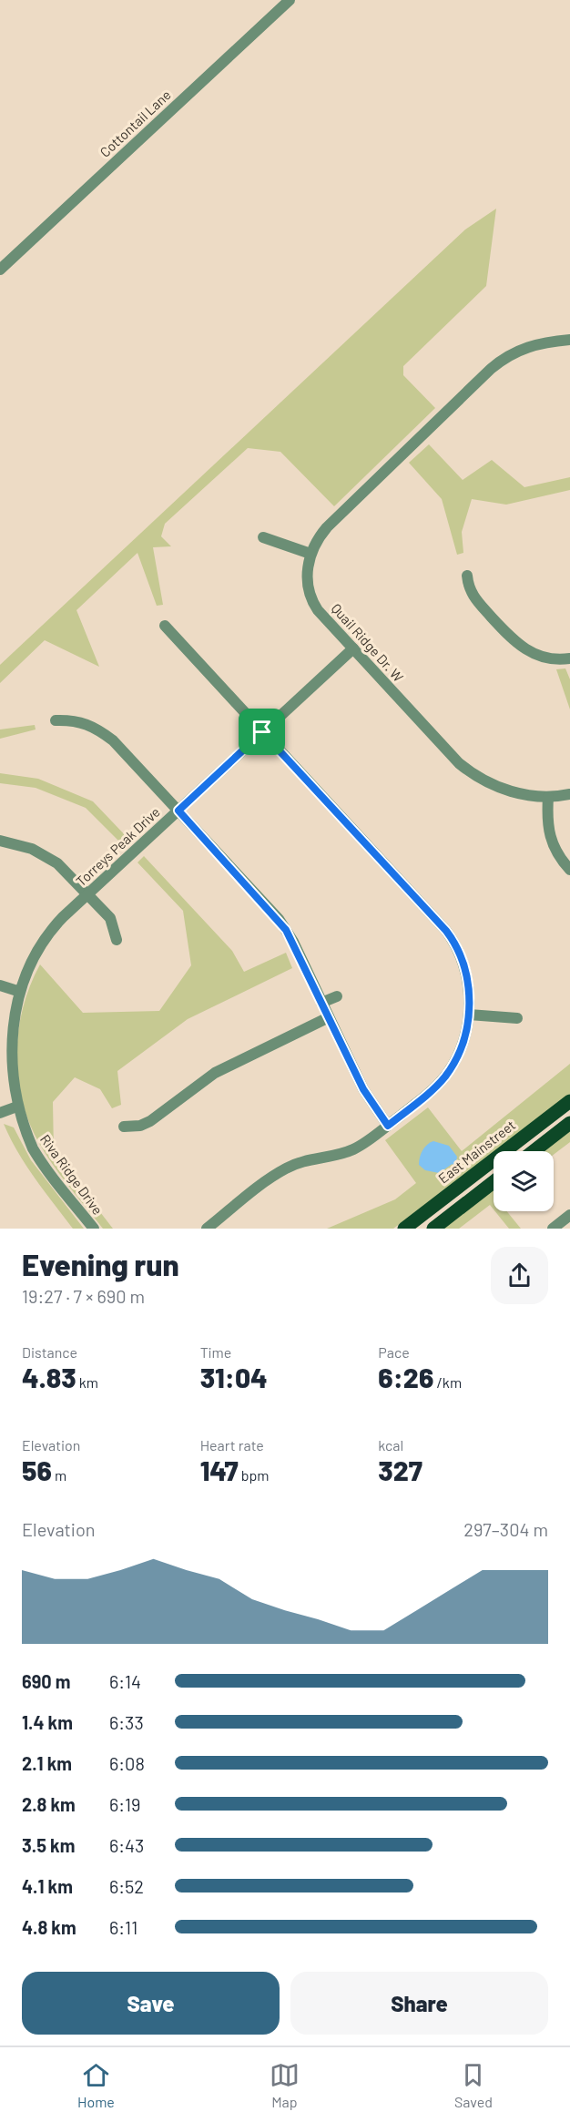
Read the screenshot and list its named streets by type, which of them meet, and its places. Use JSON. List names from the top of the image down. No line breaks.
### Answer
{"streets":{"main road":["East Mainstreet"],"street":["Cottontail Lane","Quail Ridge Dr. W","Torreys Peak Drive","Riva Ridge Drive"]},"crossings":[["Quail Ridge Dr. W","Torreys Peak Drive"],["Torreys Peak Drive","Riva Ridge Drive"]],"page":{"heading":["Evening run","19:27 · 7 × 690 m"],"stats":[["Distance","4.83 km"],["Time","31:04"],["Pace","6:26 /km"],["Elevation","56 m"],["Heart rate","147 bpm"],["kcal","327"]],"chart":["Elevation","297–304 m"],"list":[{"name":"690 m","note":"6:14"},{"name":"1.4 km","note":"6:33"},{"name":"2.1 km","note":"6:08"},{"name":"2.8 km","note":"6:19"},{"name":"3.5 km","note":"6:43"},{"name":"4.1 km","note":"6:52"},{"name":"4.8 km","note":"6:11"}],"buttons":["Save","Share"],"tabs":["Home","Map","Saved"]}}
